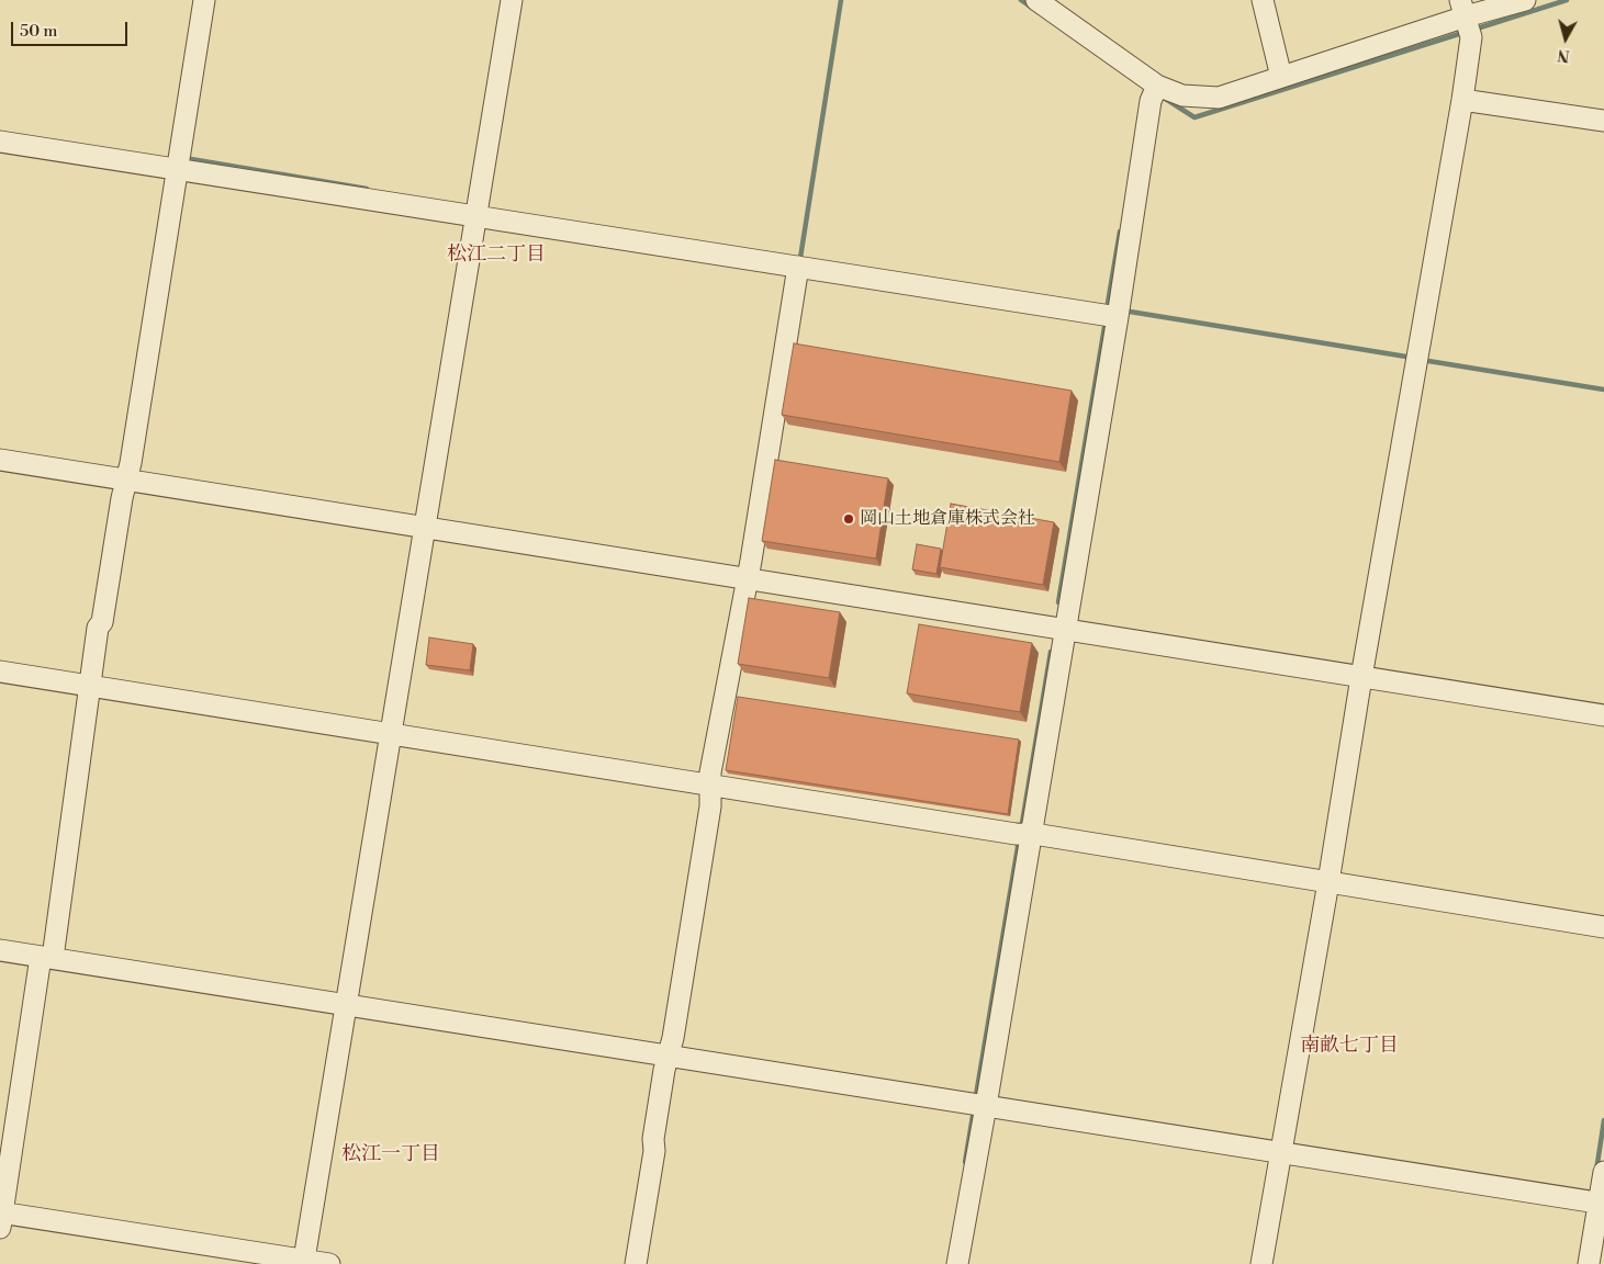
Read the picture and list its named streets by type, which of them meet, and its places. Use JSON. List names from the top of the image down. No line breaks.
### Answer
{"districts":["松江二丁目","南畝七丁目","松江一丁目"],"places":["岡山土地倉庫株式会社"],"scale_bar":"50 m","north":"bottom"}
